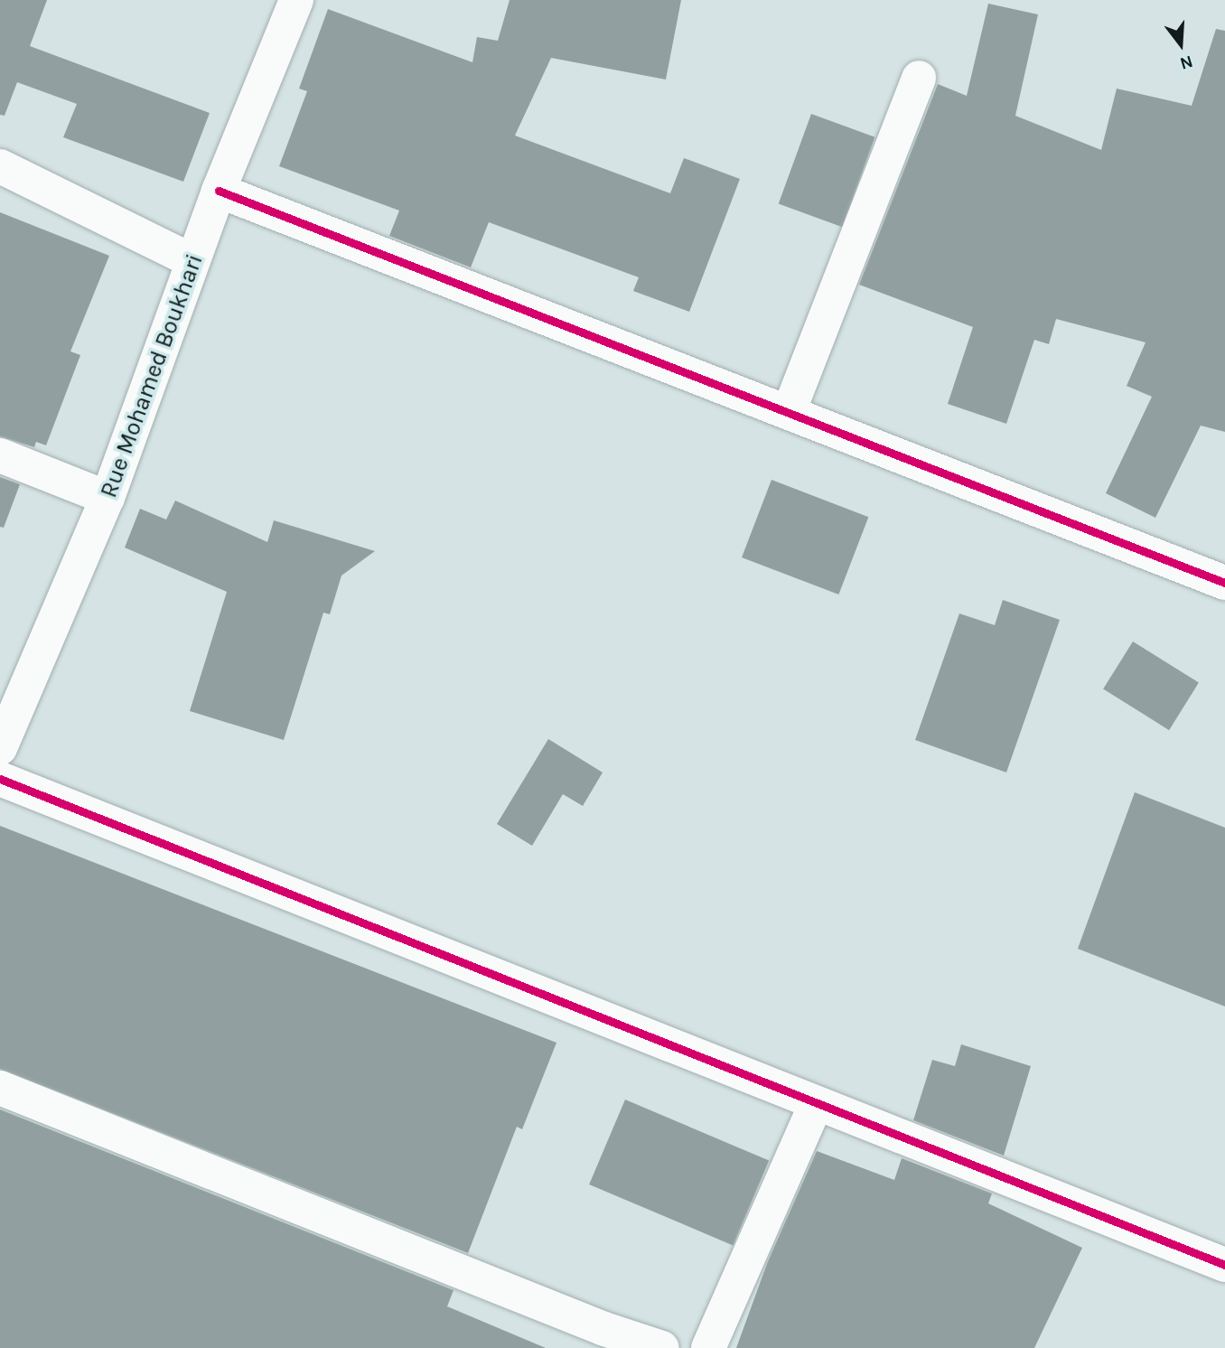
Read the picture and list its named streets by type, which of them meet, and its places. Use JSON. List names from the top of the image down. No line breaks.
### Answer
{"streets":{"street":["Rue Mohamed Boukhari"]},"north":"bottom"}
